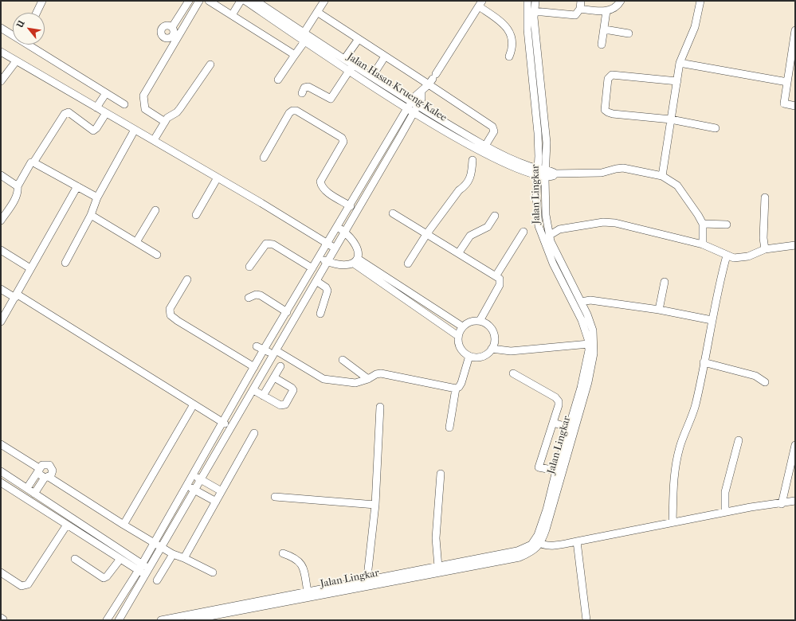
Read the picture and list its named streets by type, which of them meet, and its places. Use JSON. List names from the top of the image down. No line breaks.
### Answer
{"streets":{"street":["Jalan Hasan Krueng Kalee","Jalan Lingkar"]},"crossings":[["Jalan Hasan Krueng Kalee","Jalan Lingkar"]],"north":"top left"}
